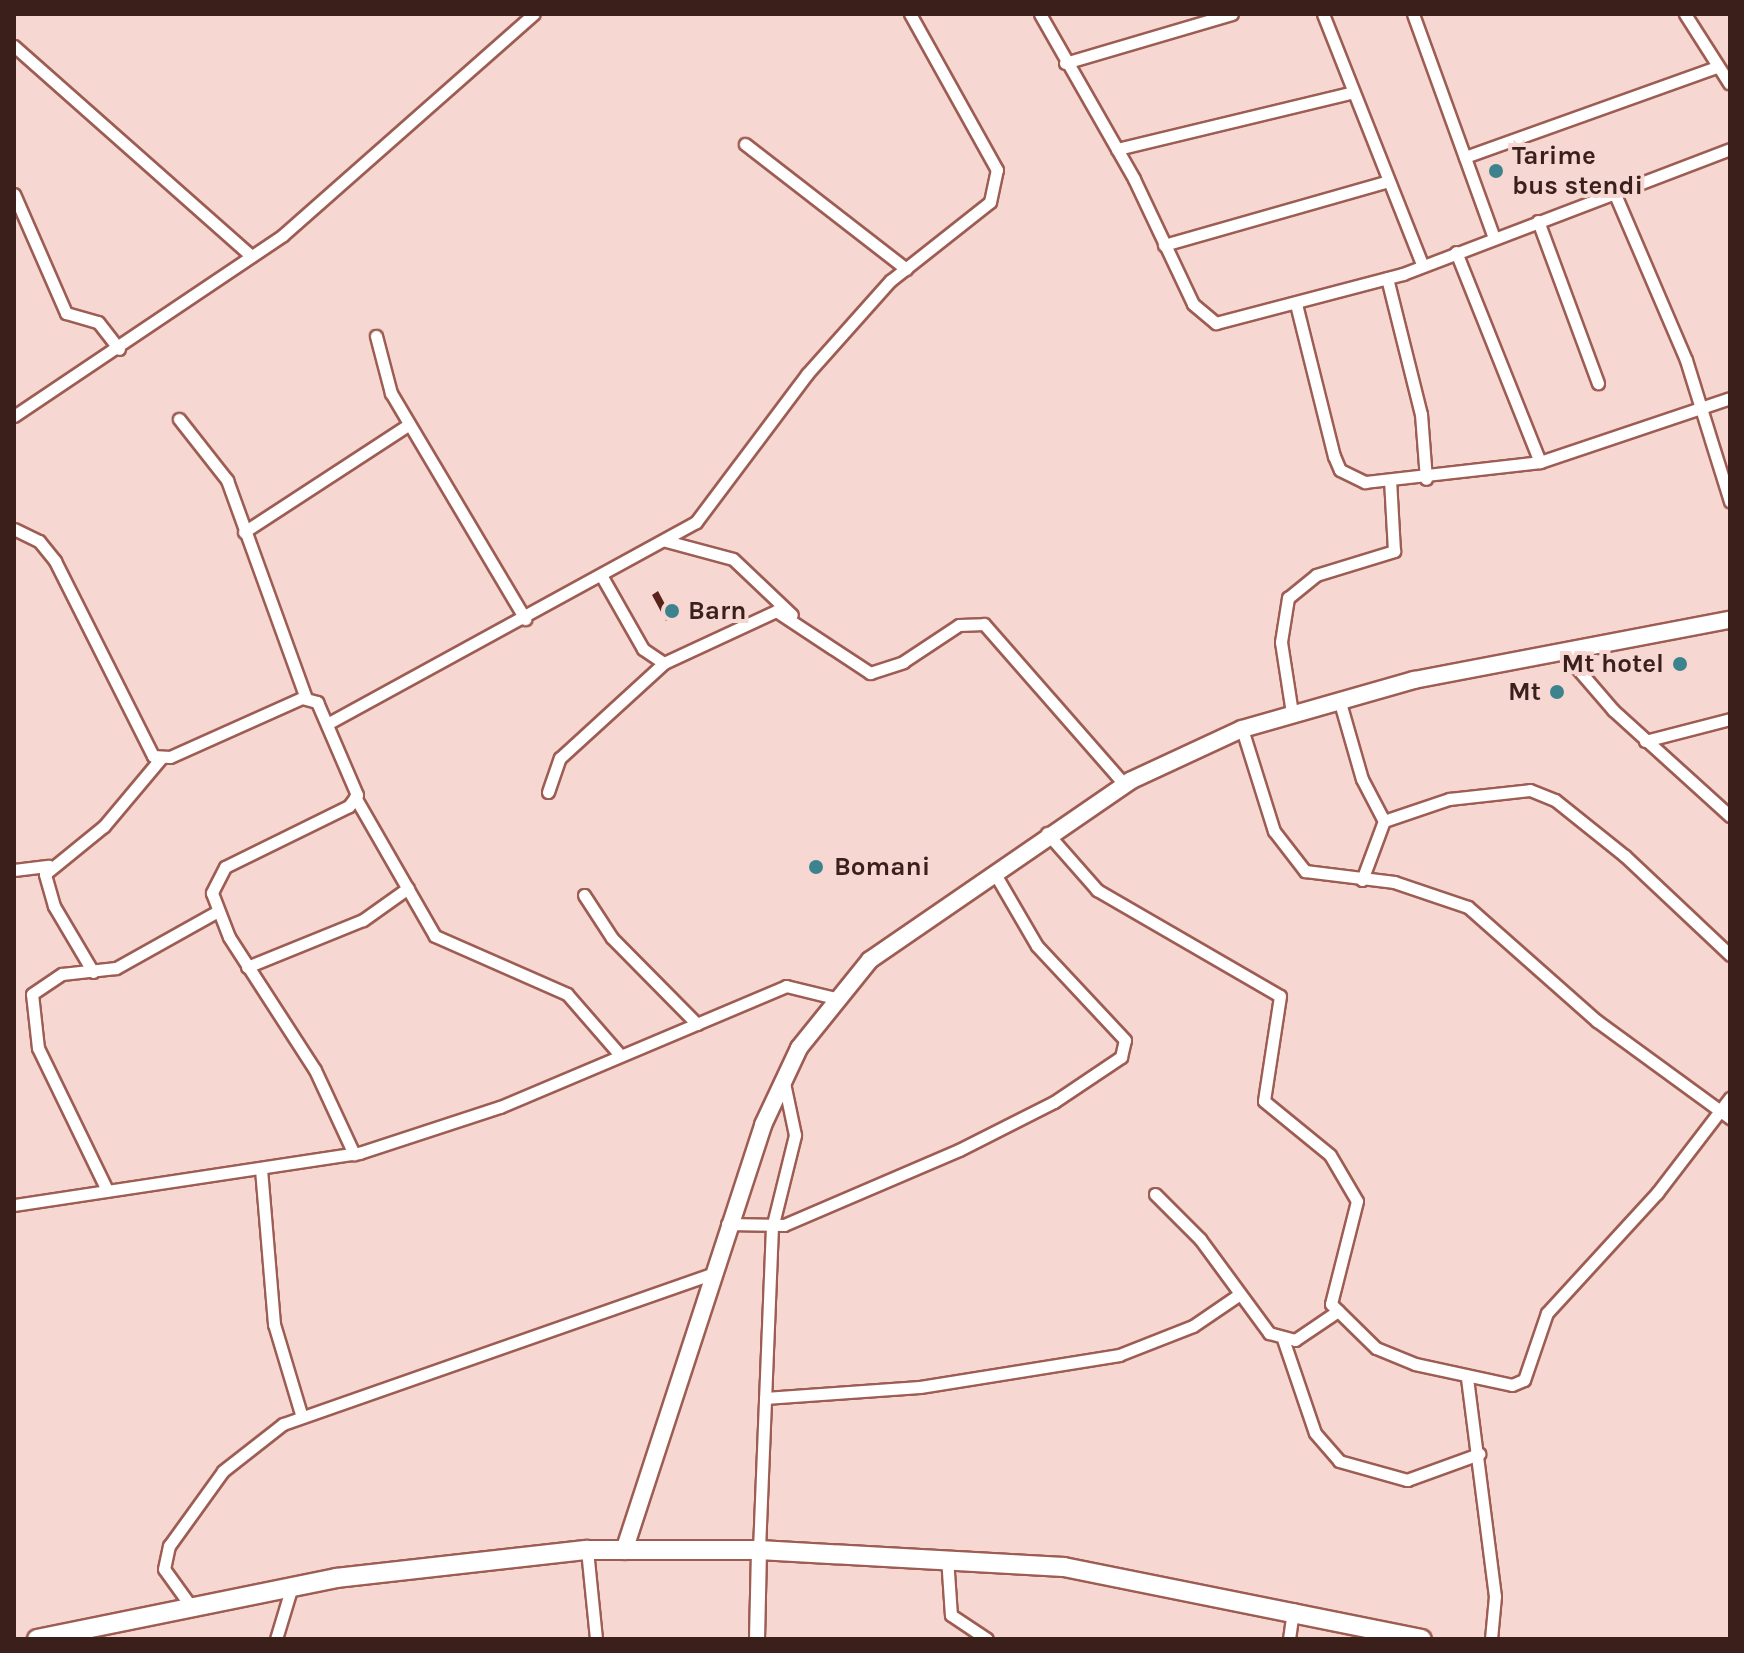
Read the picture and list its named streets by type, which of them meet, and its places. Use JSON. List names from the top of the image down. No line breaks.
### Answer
{"places":["Tarime bus stendi","Barn","Mt hotel","Mt","Bomani"]}
